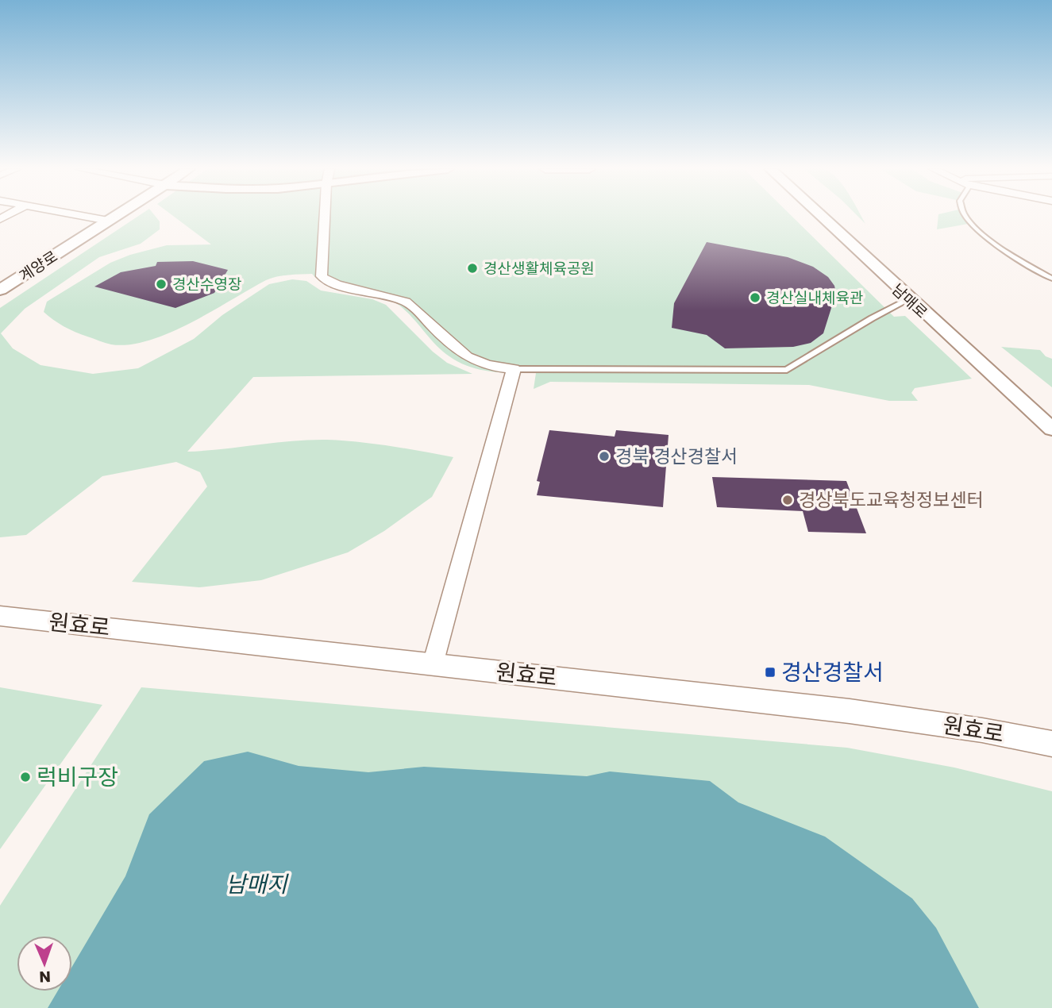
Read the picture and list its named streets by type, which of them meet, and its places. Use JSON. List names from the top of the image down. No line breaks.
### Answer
{"streets":{"main road":["원효로"],"street":["계양로","남매로"]},"water":["남매지"],"places":{"other":["경산생활체육공원","경산수영장","경산실내체육관","경북 경산경찰서","경상북도교육청정보센터","럭비구장"],"transit":["경산경찰서"]},"north":"bottom"}
